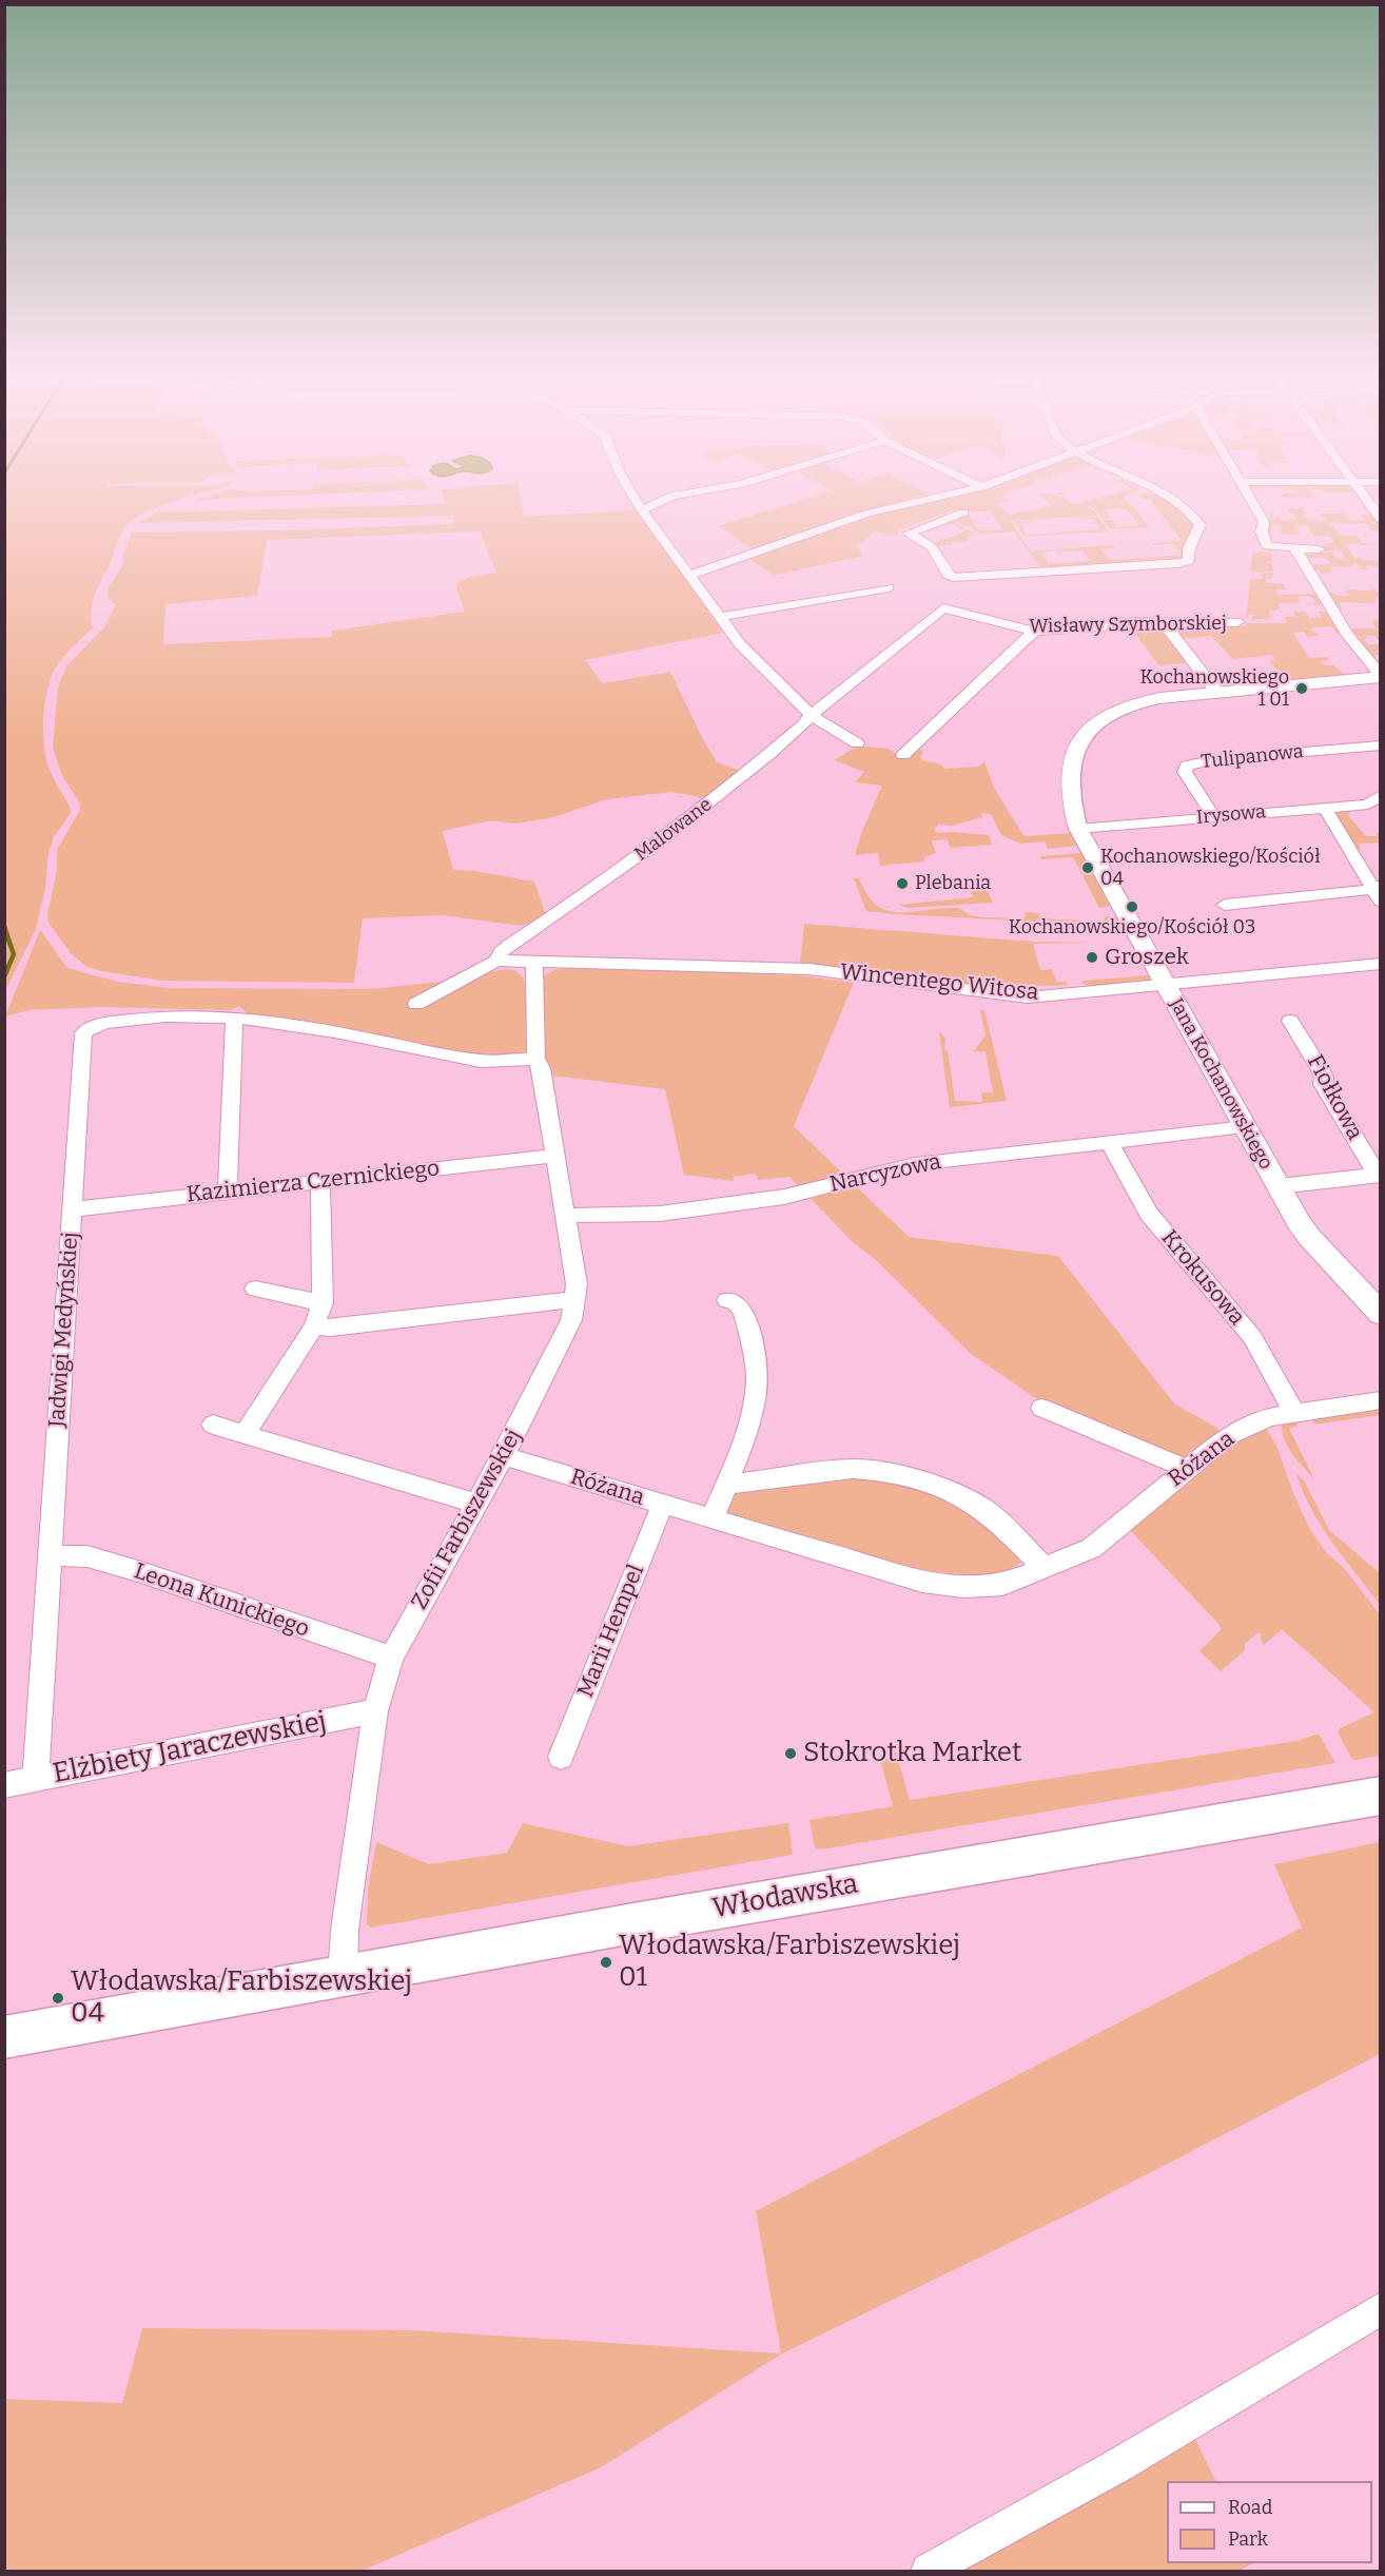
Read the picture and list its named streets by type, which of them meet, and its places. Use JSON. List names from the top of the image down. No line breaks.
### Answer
{"streets":{"main road":["Włodawska"],"street":["Wisławy Szymborskiej","Tulipanowa","Irysowa","Malowane","Wincentego Witosa","Jana Kochanowskiego","Fiołkowa","Narcyzowa","Kazimierza Czernickiego","Krokusowa","Jadwigi Medyńskiej","Różana","Zofii Farbiszewskiej","Leona Kunickiego","Marii Hempel","Elżbiety Jaraczewskiej"]},"crossings":[["Wisławy Szymborskiej","Malowane"],["Tulipanowa","Irysowa"],["Irysowa","Jana Kochanowskiego"],["Malowane","Wincentego Witosa"],["Wincentego Witosa","Jana Kochanowskiego"],["Wincentego Witosa","Zofii Farbiszewskiej"],["Jana Kochanowskiego","Narcyzowa"],["Narcyzowa","Krokusowa"],["Narcyzowa","Zofii Farbiszewskiej"],["Kazimierza Czernickiego","Jadwigi Medyńskiej"],["Kazimierza Czernickiego","Zofii Farbiszewskiej"],["Krokusowa","Różana"],["Jadwigi Medyńskiej","Leona Kunickiego"],["Jadwigi Medyńskiej","Elżbiety Jaraczewskiej"],["Różana","Zofii Farbiszewskiej"],["Różana","Marii Hempel"],["Zofii Farbiszewskiej","Leona Kunickiego"],["Zofii Farbiszewskiej","Elżbiety Jaraczewskiej"],["Zofii Farbiszewskiej","Włodawska"]],"places":["Kochanowskiego 1 01","Kochanowskiego/Kościół 04","Plebania","Kochanowskiego/Kościół 03","Groszek","Stokrotka Market","Włodawska/Farbiszewskiej 01","Włodawska/Farbiszewskiej 04"],"legend":["Road","Park"]}
